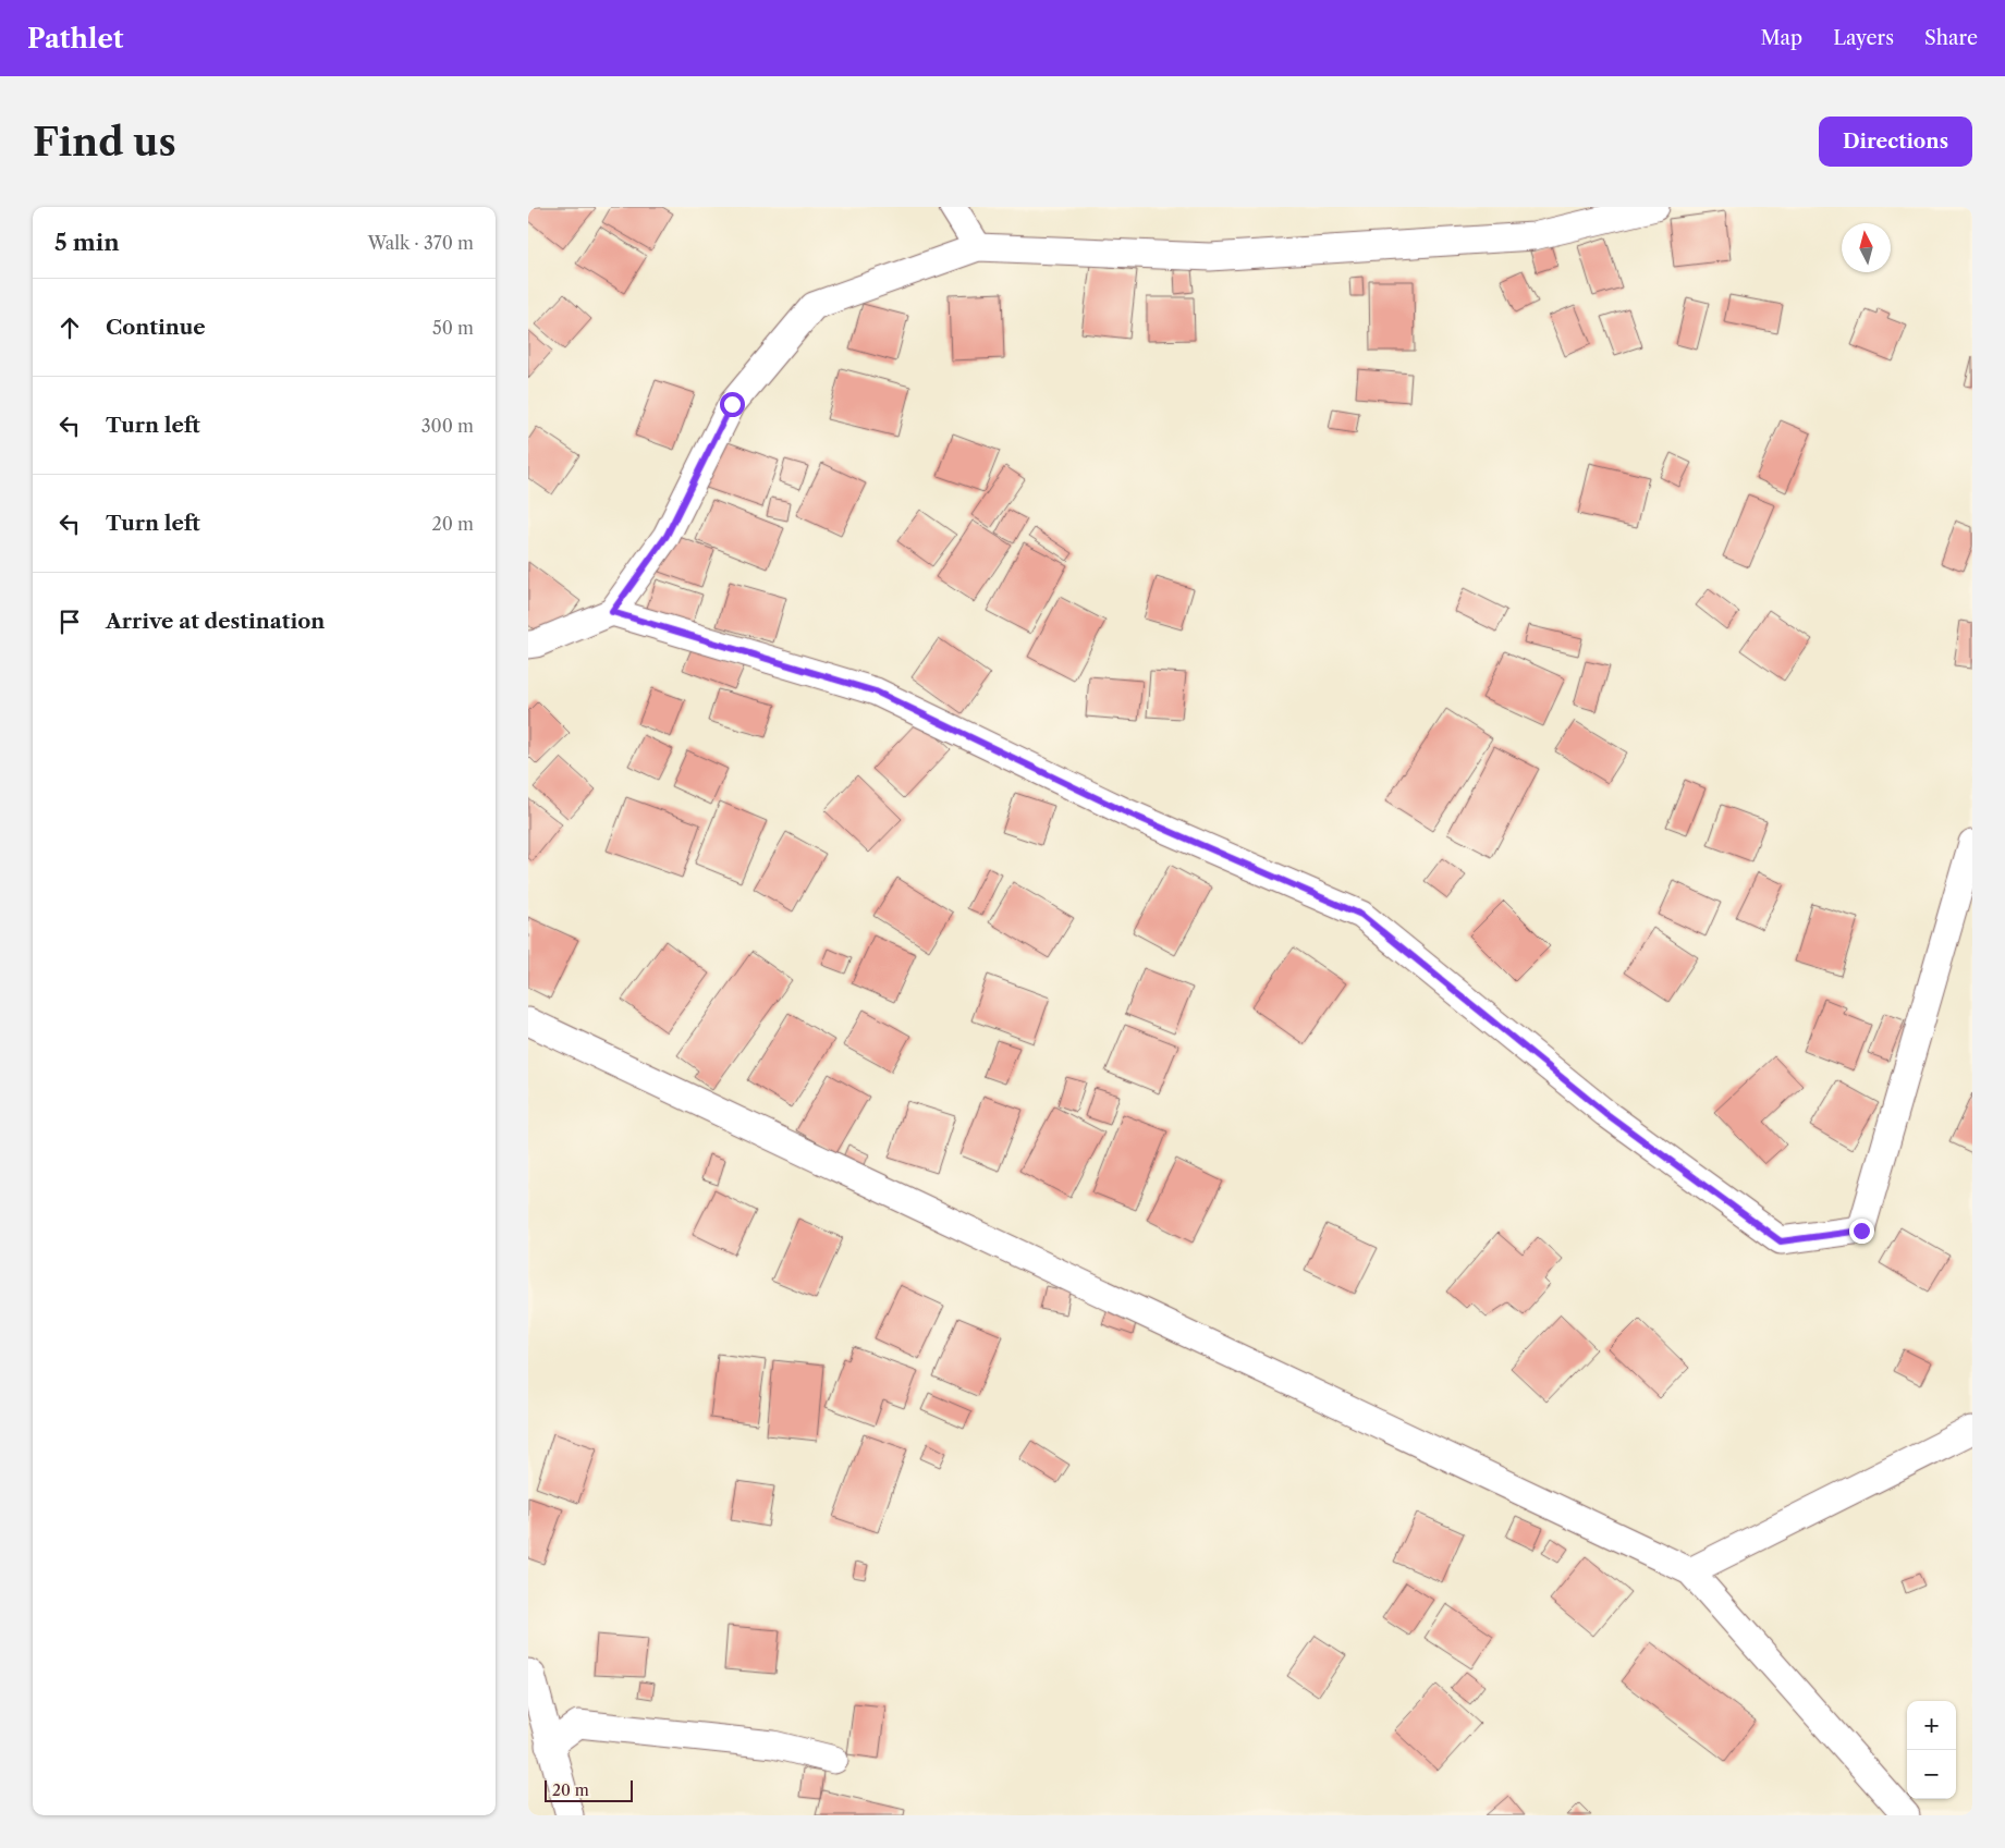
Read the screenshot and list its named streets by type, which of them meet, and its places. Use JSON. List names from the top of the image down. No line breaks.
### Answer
{"scale_bar":"20 m","north":"top","page":{"header":"Pathlet","nav":["Map","Layers","Share"],"buttons":"Directions","title":"Find us","heading":["5 min","Walk · 370 m"],"list":[["Continue","50 m"],["Turn left","300 m"],["Turn left","20 m"],"Arrive at destination"],"map_buttons":["+","−"],"scale":"20 m"}}
